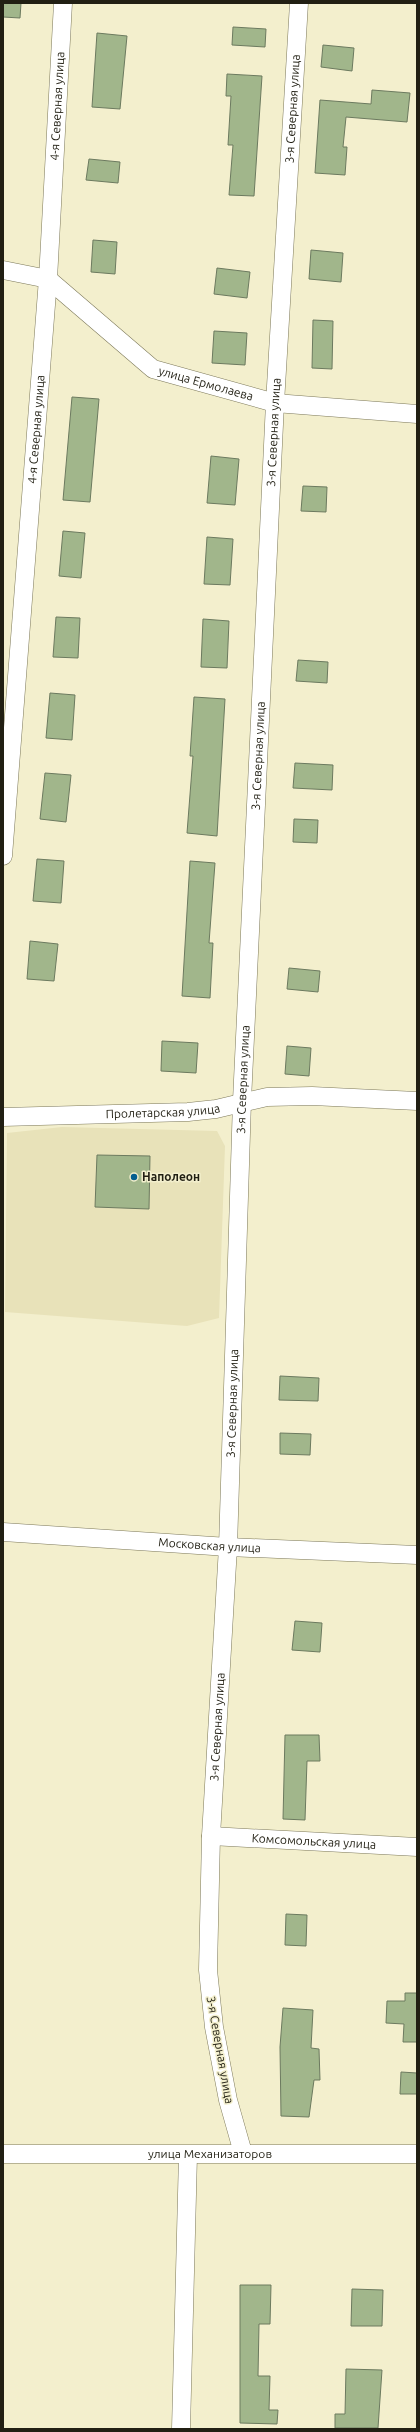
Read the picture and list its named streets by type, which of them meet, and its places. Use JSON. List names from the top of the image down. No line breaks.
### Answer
{"streets":{"street":["4-я Северная улица","3-я Северная улица","улица Ермолаева","Пролетарская улица","Московская улица","Комсомольская улица","улица Механизаторов"]},"crossings":[["4-я Северная улица","улица Ермолаева"],["3-я Северная улица","улица Ермолаева"],["3-я Северная улица","Пролетарская улица"],["3-я Северная улица","Московская улица"],["3-я Северная улица","Комсомольская улица"],["3-я Северная улица","улица Механизаторов"]],"places":["Наполеон"]}
